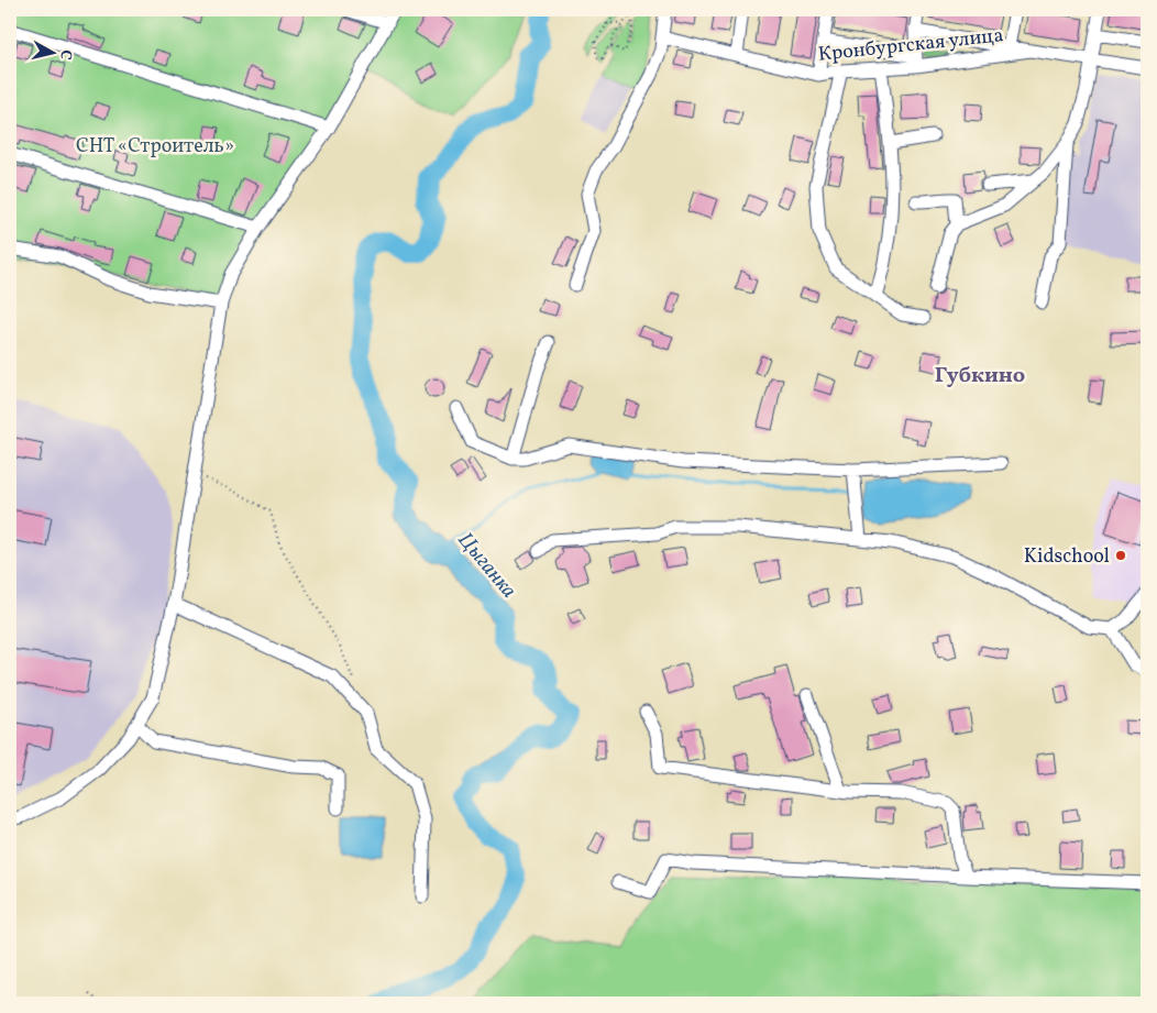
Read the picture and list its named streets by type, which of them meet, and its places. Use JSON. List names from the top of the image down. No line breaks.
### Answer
{"streets":{"street":["Кронбургская улица"]},"districts":["Губкино"],"water":["Цыганка"],"parks":["СНТ «Строитель»"],"places":["Kidschool"],"north":"right"}
